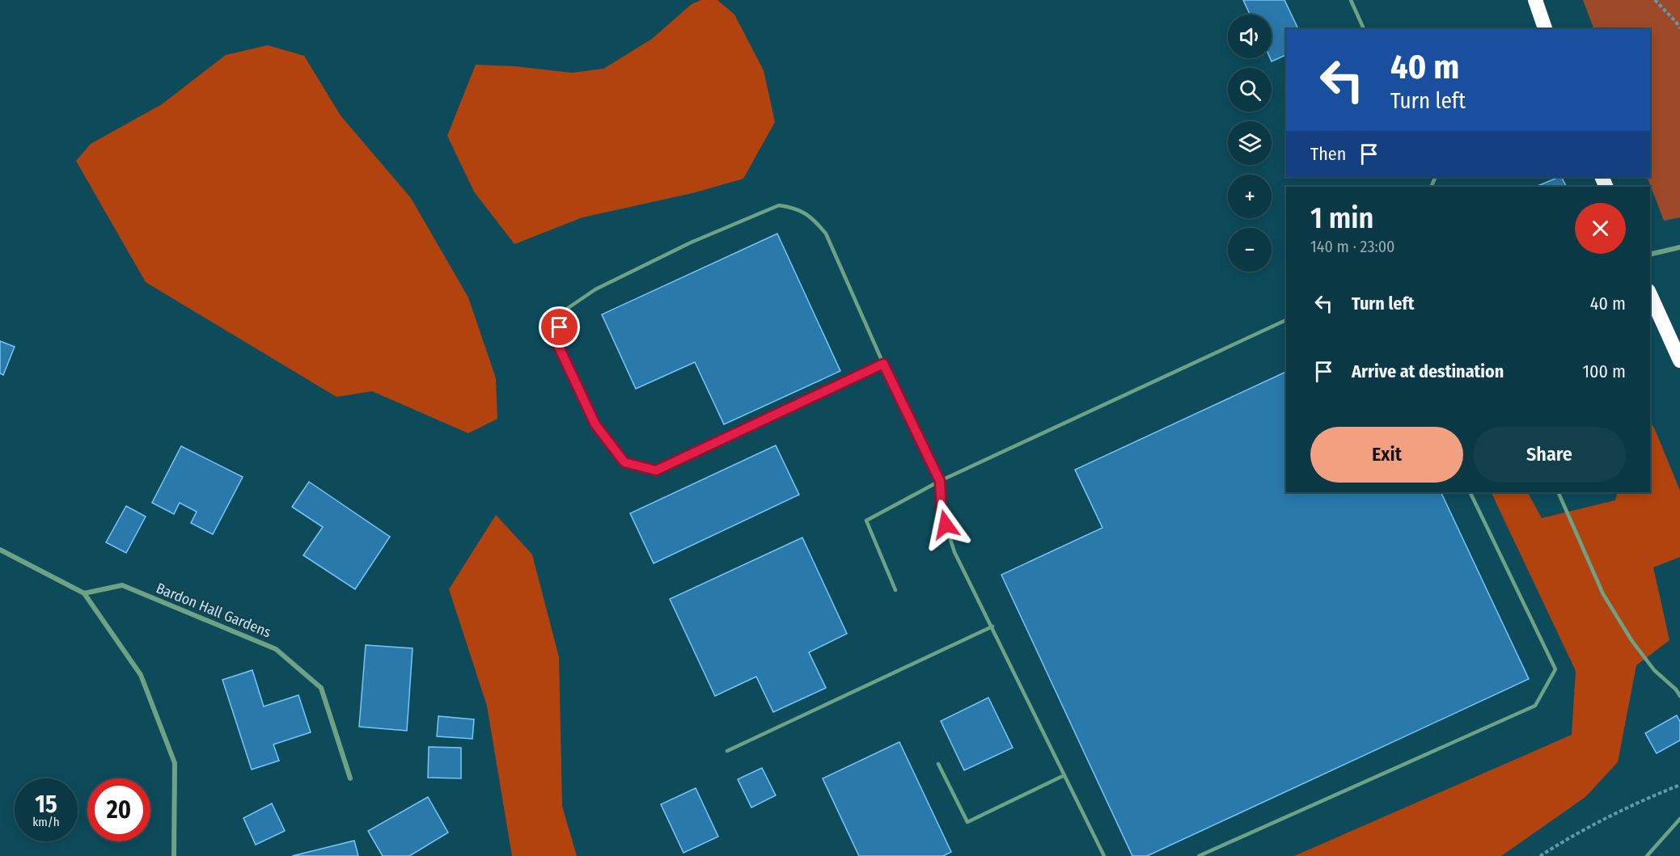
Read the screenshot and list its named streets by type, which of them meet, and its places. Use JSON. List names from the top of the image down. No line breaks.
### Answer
{"streets":{"street":["Bardon Hall Gardens"]},"page":{"map_buttons":["+","−"],"turn":["40 m","Turn left"],"then":"Then","heading":["1 min","140 m · 23:00"],"list":[{"name":"Turn left","value":"40 m"},{"name":"Arrive at destination","value":"100 m"}],"buttons":["Exit","Share"],"speed":"15 km/h","limit":"20"}}
